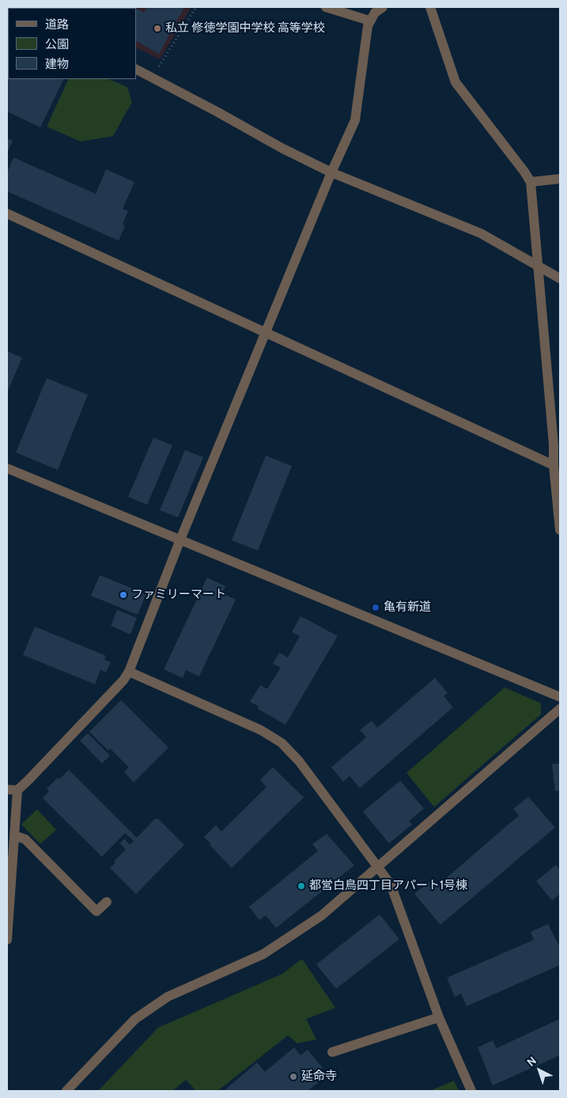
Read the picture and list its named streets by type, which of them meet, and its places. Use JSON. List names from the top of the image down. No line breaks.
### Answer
{"places":["私立 修徳学園中学校 高等学校","ファミリーマート","亀有新道","都営白鳥四丁目アパート1号棟","延命寺"],"legend":["道路","公園","建物"],"north":"top left"}
